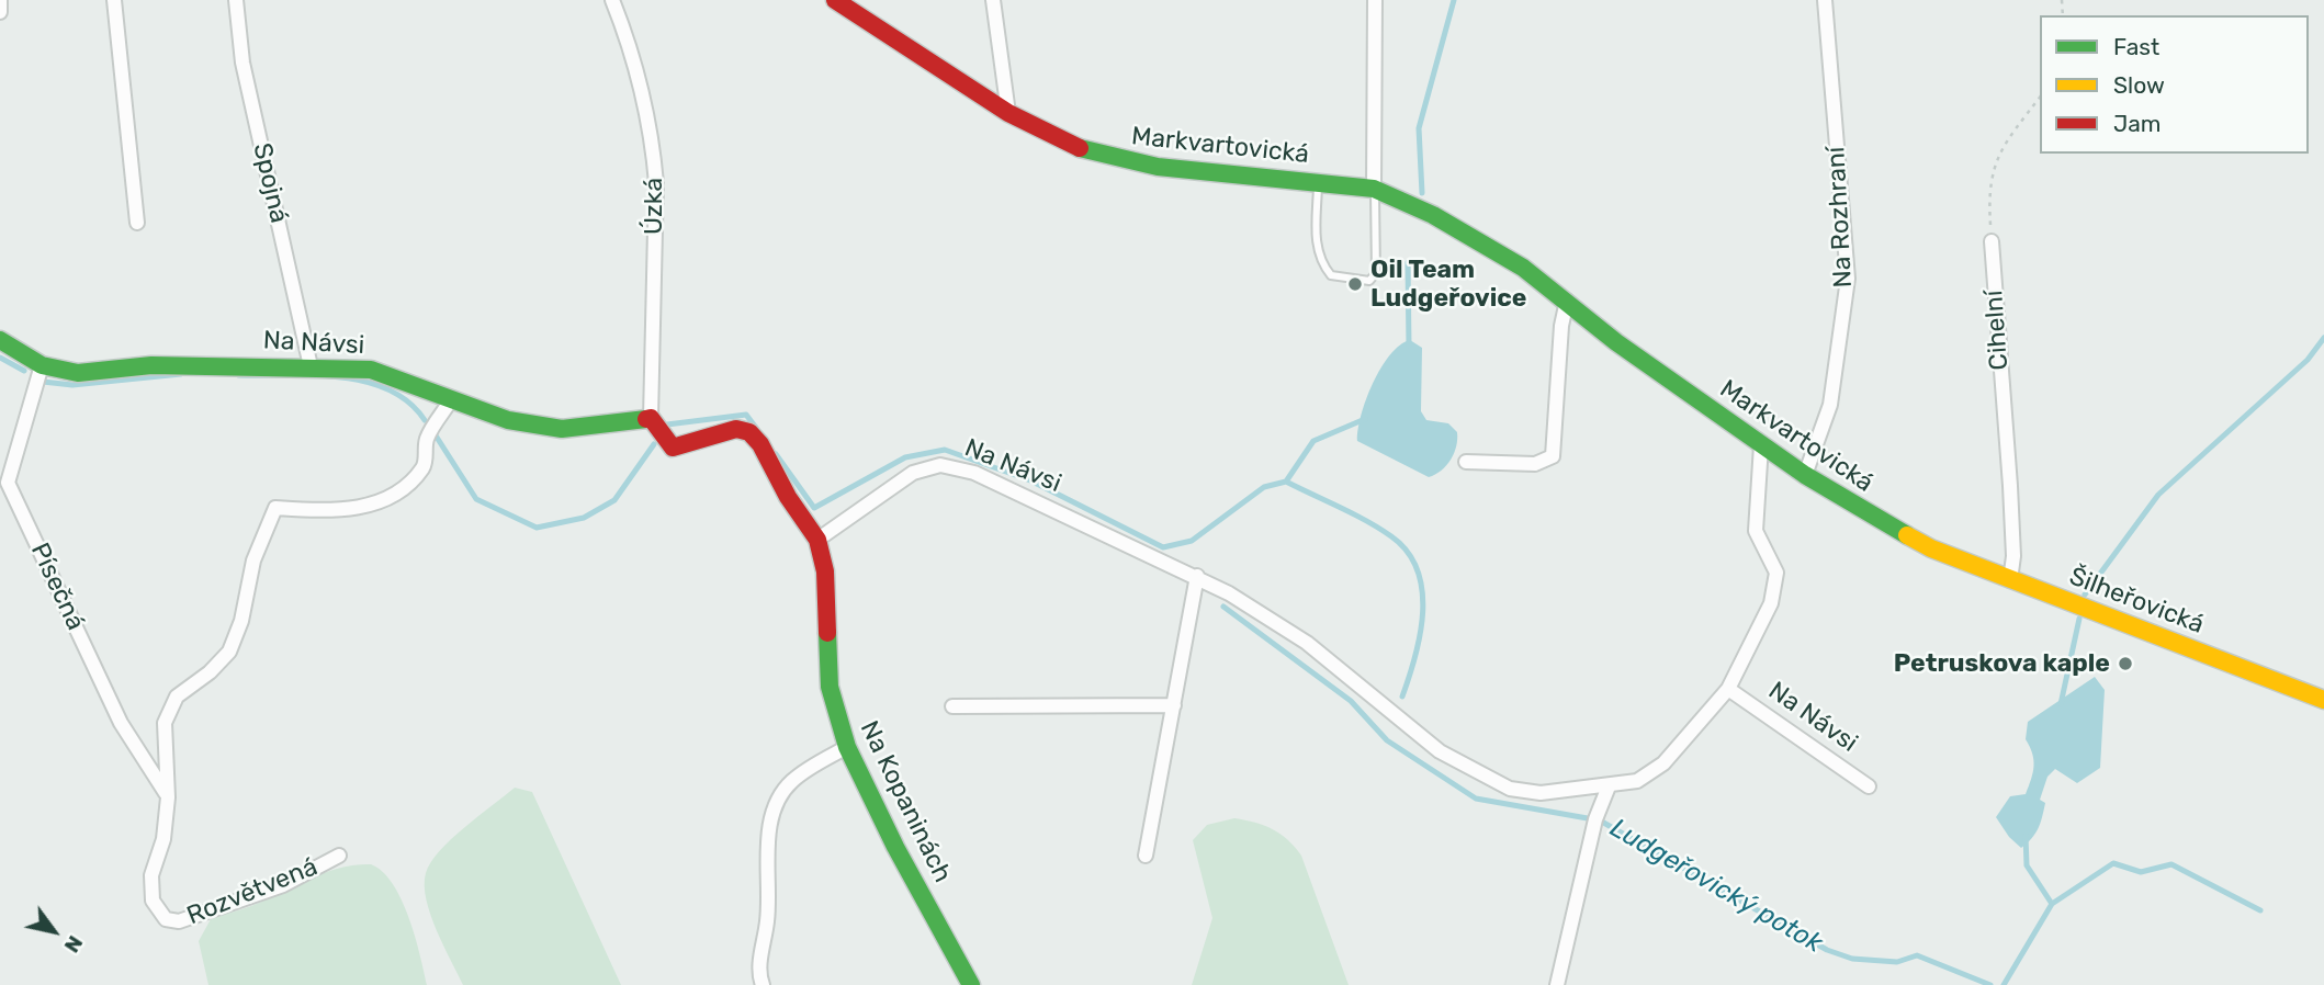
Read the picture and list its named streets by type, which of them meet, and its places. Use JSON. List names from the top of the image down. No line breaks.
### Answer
{"streets":{"street":["Markvartovická","Spojná","Úzká","Na Rozhraní","Cihelní","Na Návsi","Písečná","Šilheřovická","Na Kopaninách","Rozvětvená"]},"crossings":[["Markvartovická","Na Rozhraní"],["Markvartovická","Na Návsi"],["Markvartovická","Šilheřovická"],["Spojná","Na Návsi"],["Úzká","Na Návsi"],["Cihelní","Šilheřovická"],["Na Návsi","Písečná"],["Na Návsi","Na Kopaninách"],["Na Návsi","Rozvětvená"],["Písečná","Rozvětvená"]],"water":["Ludgeřovický potok"],"places":["Oil Team Ludgeřovice","Petruskova kaple"],"legend":["Fast","Slow","Jam"],"north":"bottom right"}
